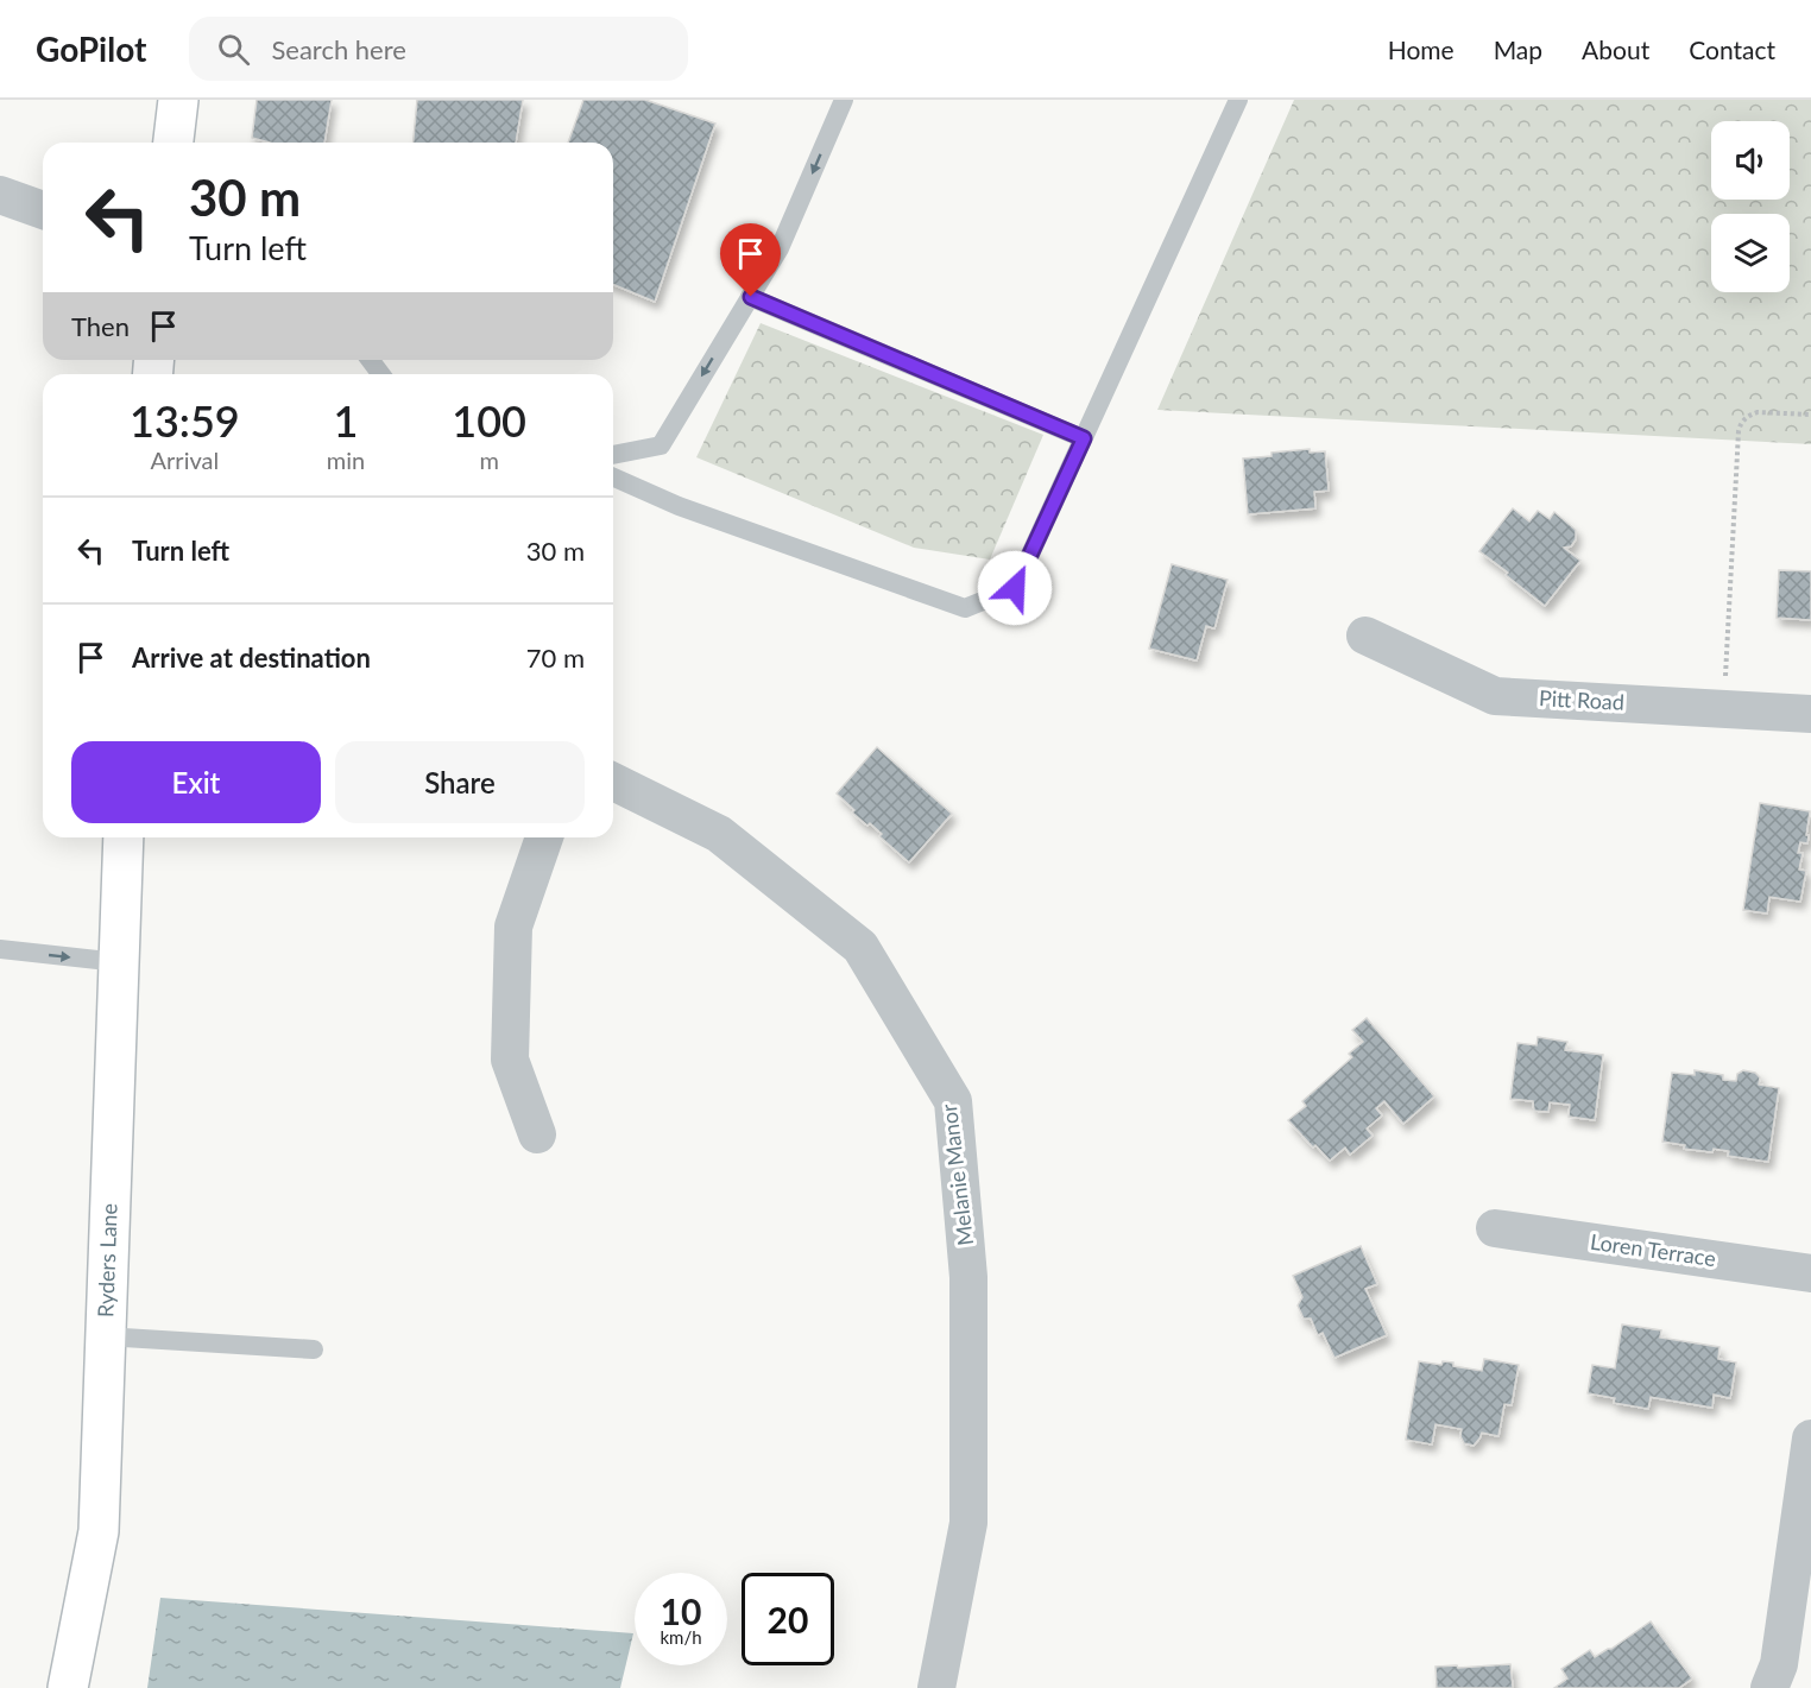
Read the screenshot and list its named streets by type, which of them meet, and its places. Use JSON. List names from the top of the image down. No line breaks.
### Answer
{"streets":{"main road":["Ryders Lane"],"street":["Pitt Road","Melanie Manor","Loren Terrace"]},"page":{"header":"GoPilot","search":"Search here","nav":["Home","Map","About","Contact"],"turn":["30 m","Turn left"],"then":"Then","eta":["13:59","Arrival","1","min","100","m"],"list":[{"name":"Turn left","value":"30 m"},{"name":"Arrive at destination","value":"70 m"}],"buttons":["Exit","Share"],"speed":"10 km/h","limit":"20"}}
